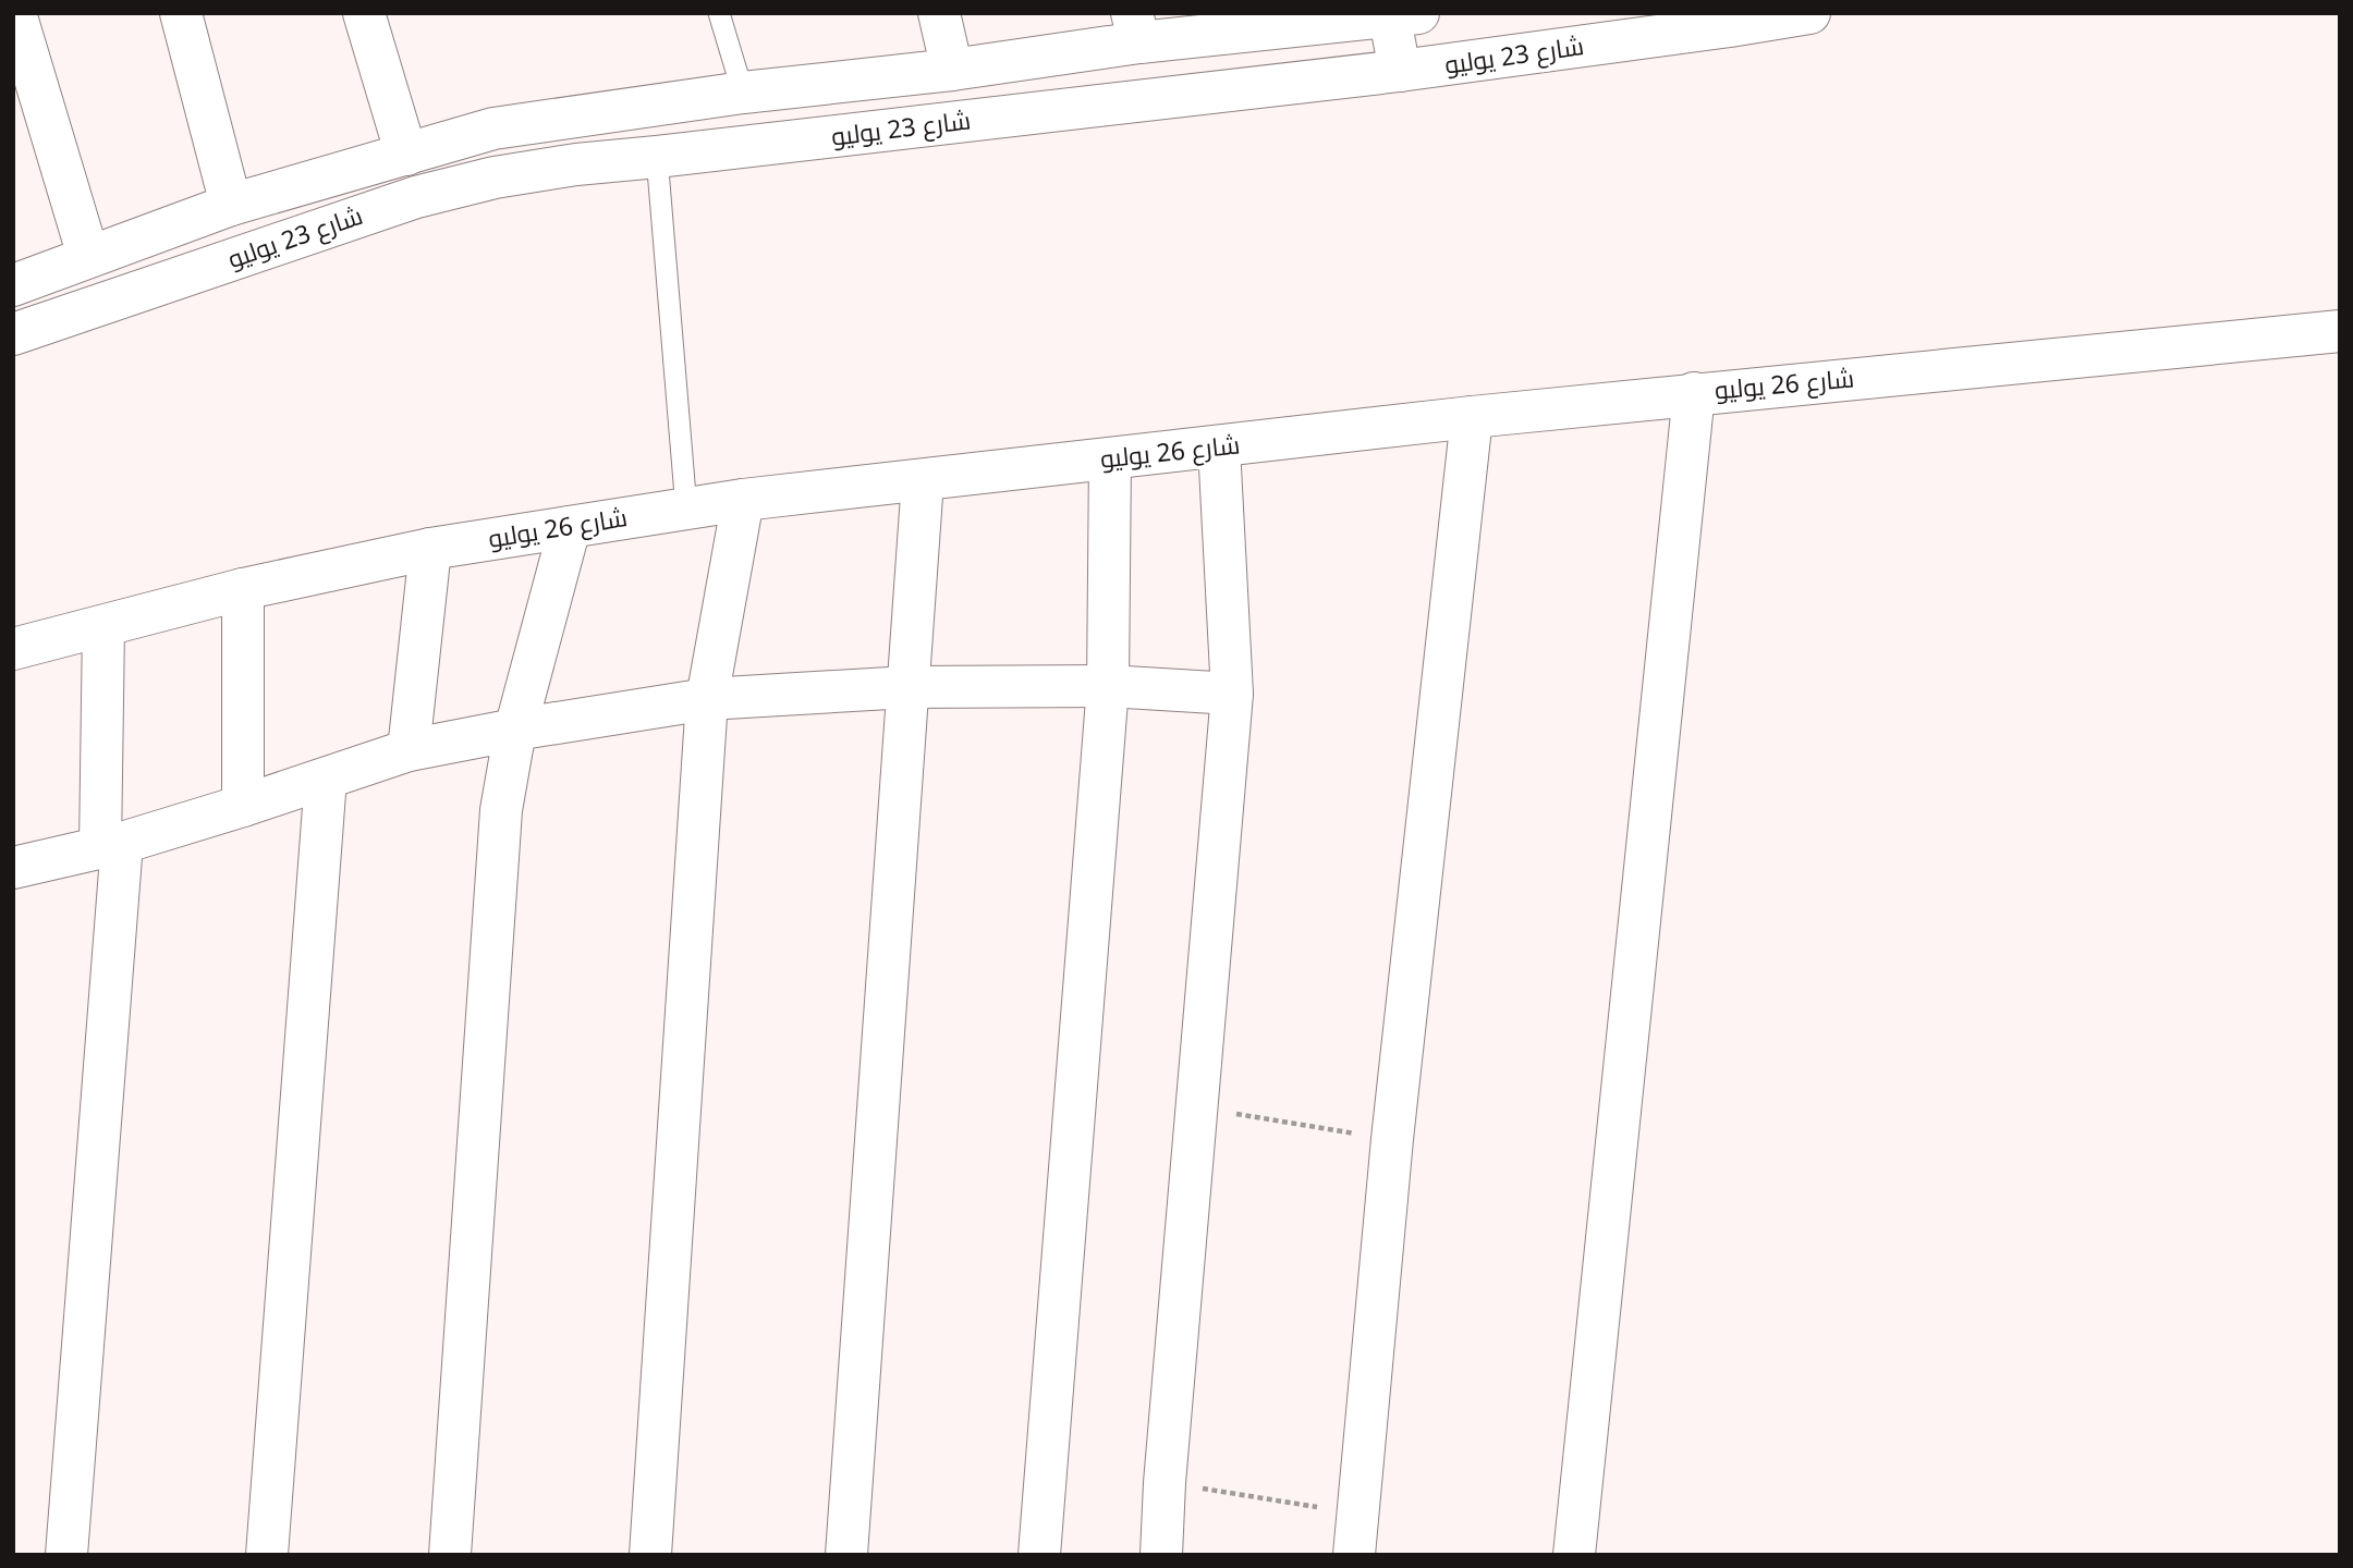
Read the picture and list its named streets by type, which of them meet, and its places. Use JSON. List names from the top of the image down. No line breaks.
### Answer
{"streets":{"street":["شارع 23 يوليو","شارع 26 يوليو"]}}
